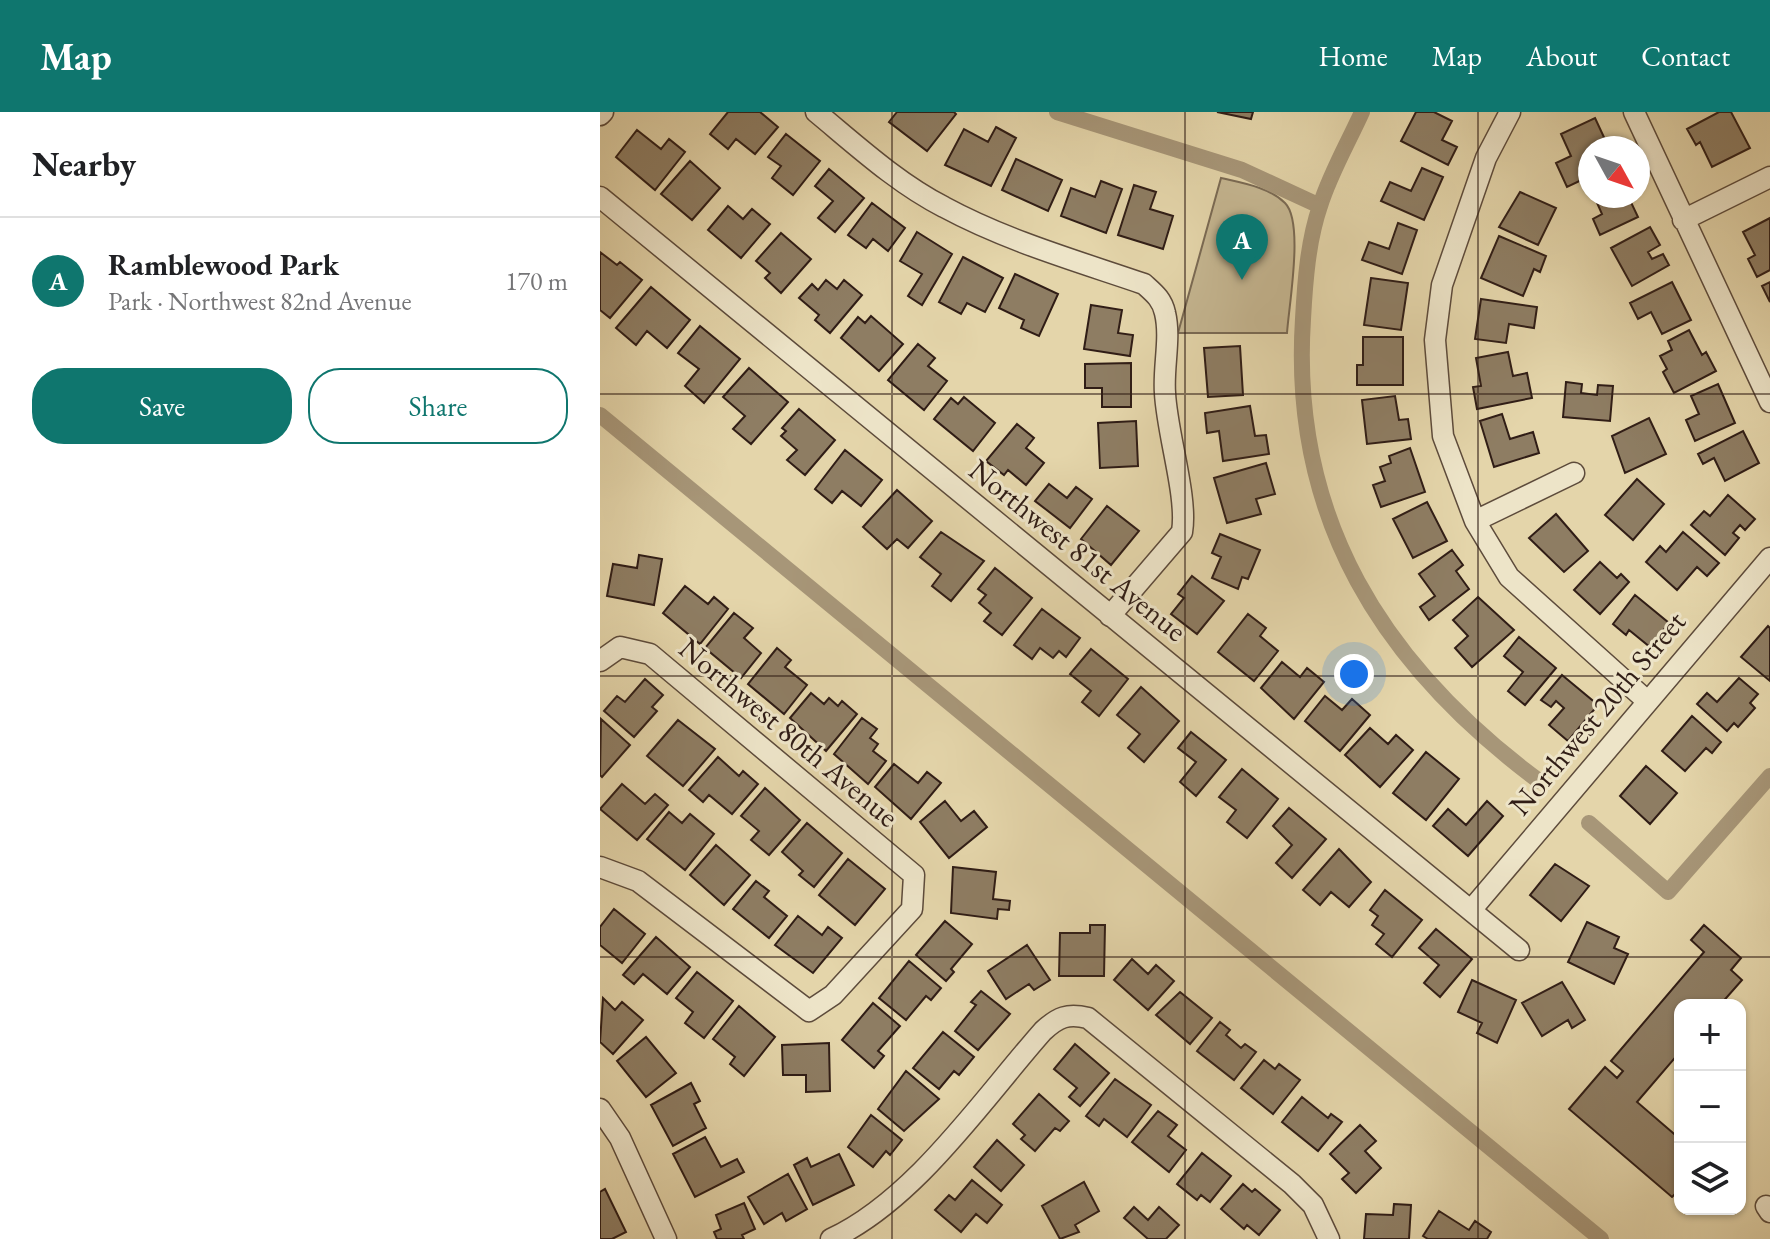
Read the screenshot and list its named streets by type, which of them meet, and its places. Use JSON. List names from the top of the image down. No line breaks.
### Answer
{"streets":{"street":["Northwest 81st Avenue","Northwest 20th Street","Northwest 80th Avenue"]},"crossings":[["Northwest 81st Avenue","Northwest 20th Street"]],"north":"bottom right","page":{"header":"Map","nav":["Home","Map","About","Contact"],"heading":"Nearby","pins":"A","list":[{"mark":"A","name":"Ramblewood Park","note":"Park · Northwest 82nd Avenue","value":"170 m"}],"buttons":["Save","Share"],"map_buttons":["+","−"]}}
